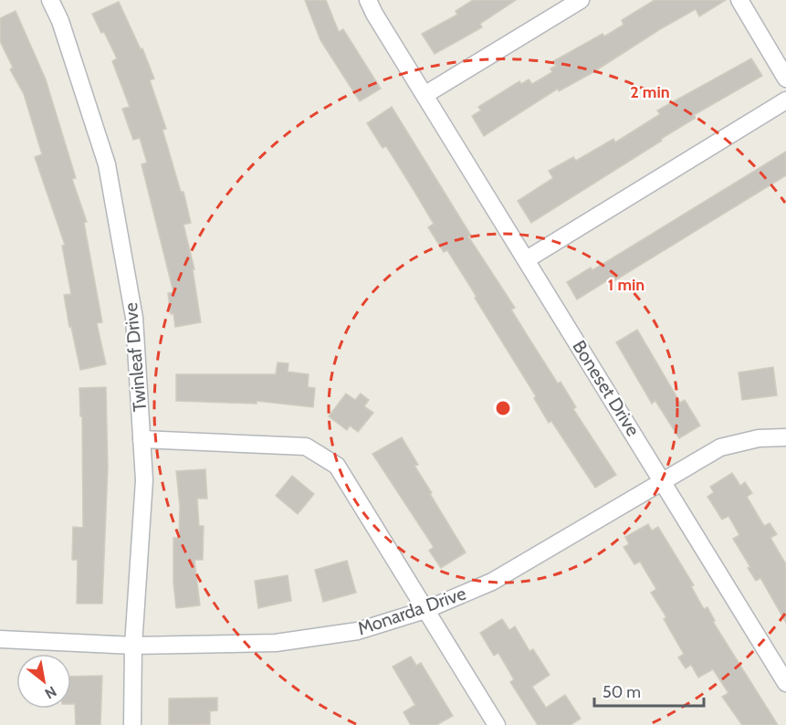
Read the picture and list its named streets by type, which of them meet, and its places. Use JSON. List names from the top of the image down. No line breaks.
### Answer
{"streets":{"street":["Twinleaf Drive","Boneset Drive","Monarda Drive"]},"crossings":[["Twinleaf Drive","Monarda Drive"],["Boneset Drive","Monarda Drive"]],"scale_bar":"50 m","north":"bottom right","rings":["2 min","1 min"]}
